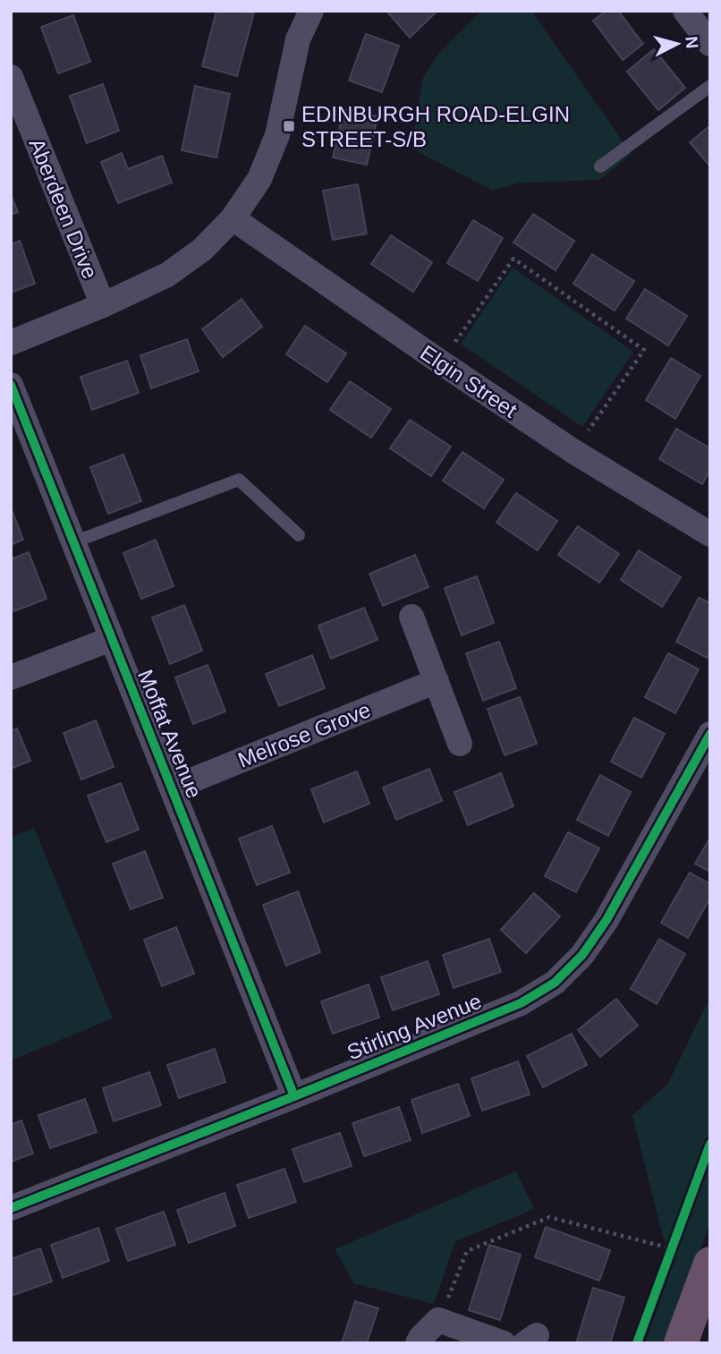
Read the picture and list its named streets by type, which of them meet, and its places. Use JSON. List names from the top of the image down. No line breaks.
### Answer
{"streets":{"street":["Aberdeen Drive","Elgin Street","Moffat Avenue","Melrose Grove","Stirling Avenue"]},"crossings":[["Moffat Avenue","Melrose Grove"],["Moffat Avenue","Stirling Avenue"]],"places":{"transit":["EDINBURGH ROAD-ELGIN STREET-S/B"]},"north":"right"}
